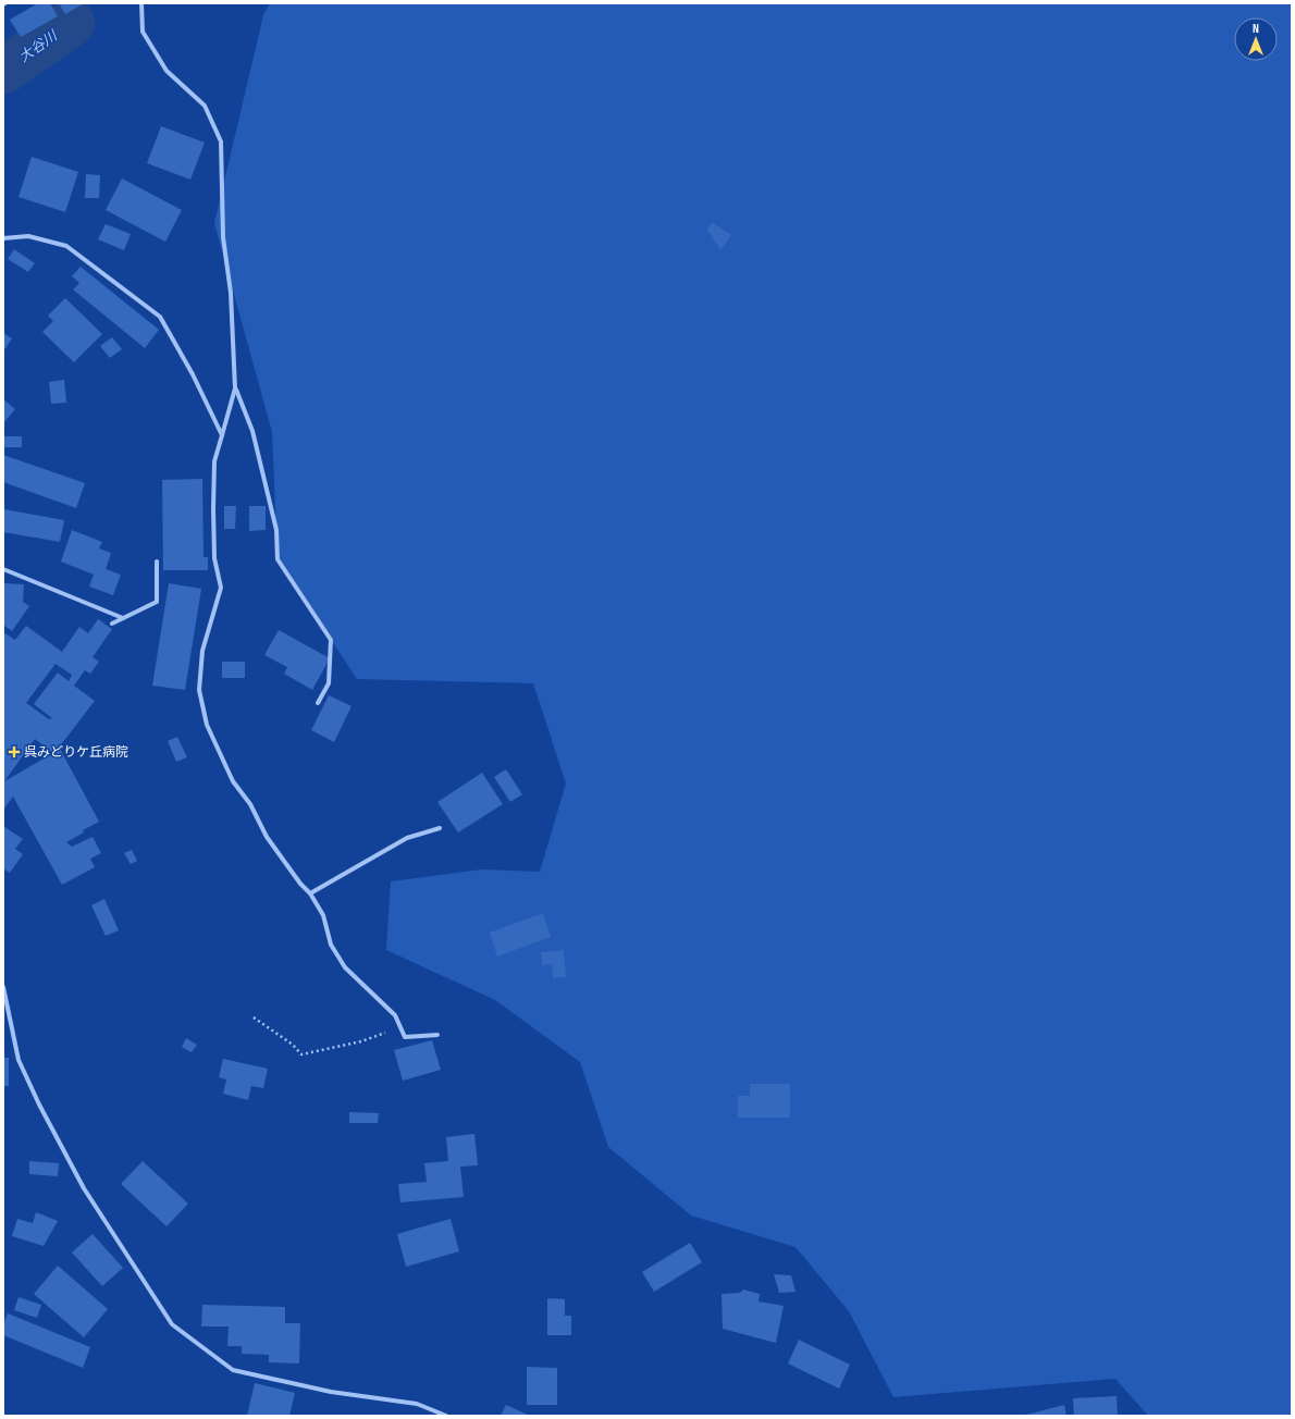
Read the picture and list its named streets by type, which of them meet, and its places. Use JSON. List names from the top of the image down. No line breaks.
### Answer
{"water":["大谷川"],"places":{"health":["呉みどりケ丘病院"]},"north":"top"}
